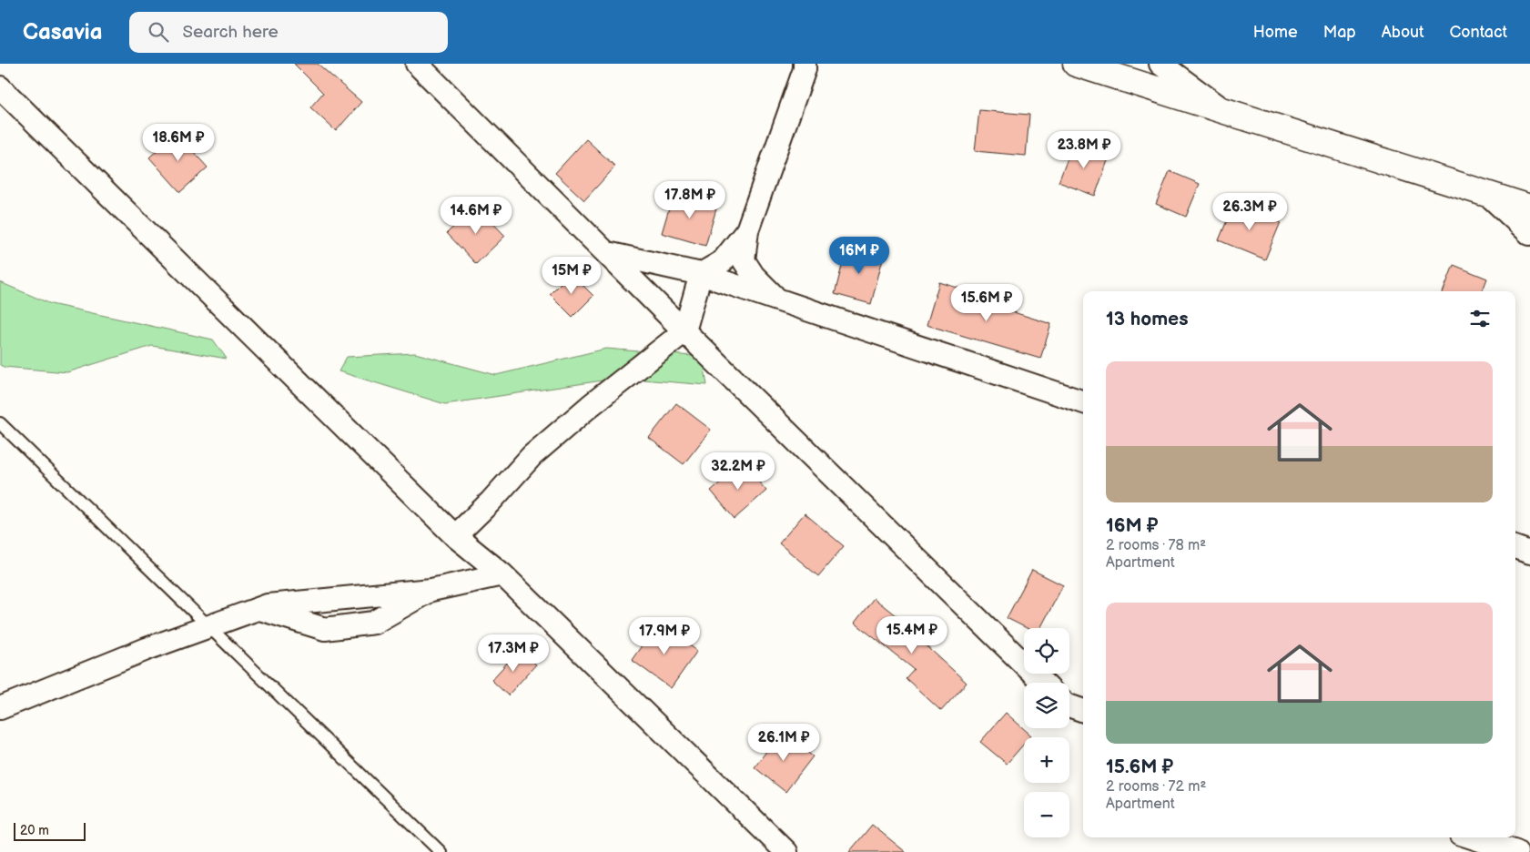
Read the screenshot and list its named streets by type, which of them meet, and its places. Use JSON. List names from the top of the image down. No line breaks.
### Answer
{"scale_bar":"20 m","page":{"header":"Casavia","search":"Search here","nav":["Home","Map","About","Contact"],"price":["18.6M ₽","23.8M ₽","17.8M ₽","26.3M ₽","14.6M ₽","16M ₽","15M ₽","15.6M ₽","32.2M ₽","15.4M ₽","17.9M ₽","17.3M ₽","26.1M ₽"],"heading":"13 homes","list":[{"name":"16M ₽","note":"2 rooms · 78 m² · Apartment"},{"name":"15.6M ₽","note":"2 rooms · 72 m² · Apartment"}],"map_buttons":["+","−"],"scale":"20 m"}}
